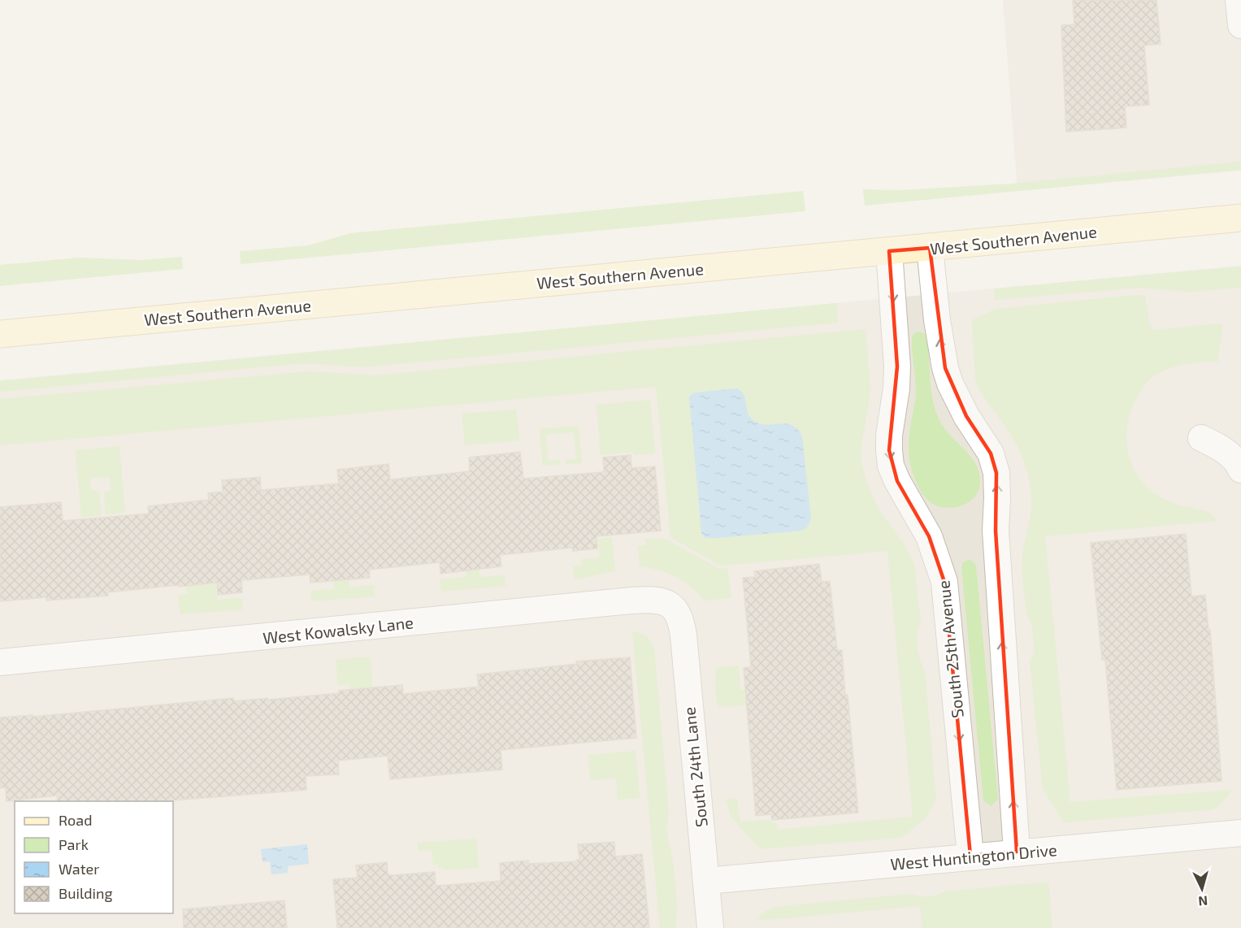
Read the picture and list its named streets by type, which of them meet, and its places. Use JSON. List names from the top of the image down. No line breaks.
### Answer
{"streets":{"main road":["West Southern Avenue"],"street":["West Kowalsky Lane","South 25th Avenue","South 24th Lane","West Huntington Drive"]},"crossings":[["West Southern Avenue","South 25th Avenue"],["West Kowalsky Lane","South 24th Lane"],["South 25th Avenue","West Huntington Drive"],["South 24th Lane","West Huntington Drive"]],"legend":["Road","Park","Water","Building"],"north":"bottom"}
